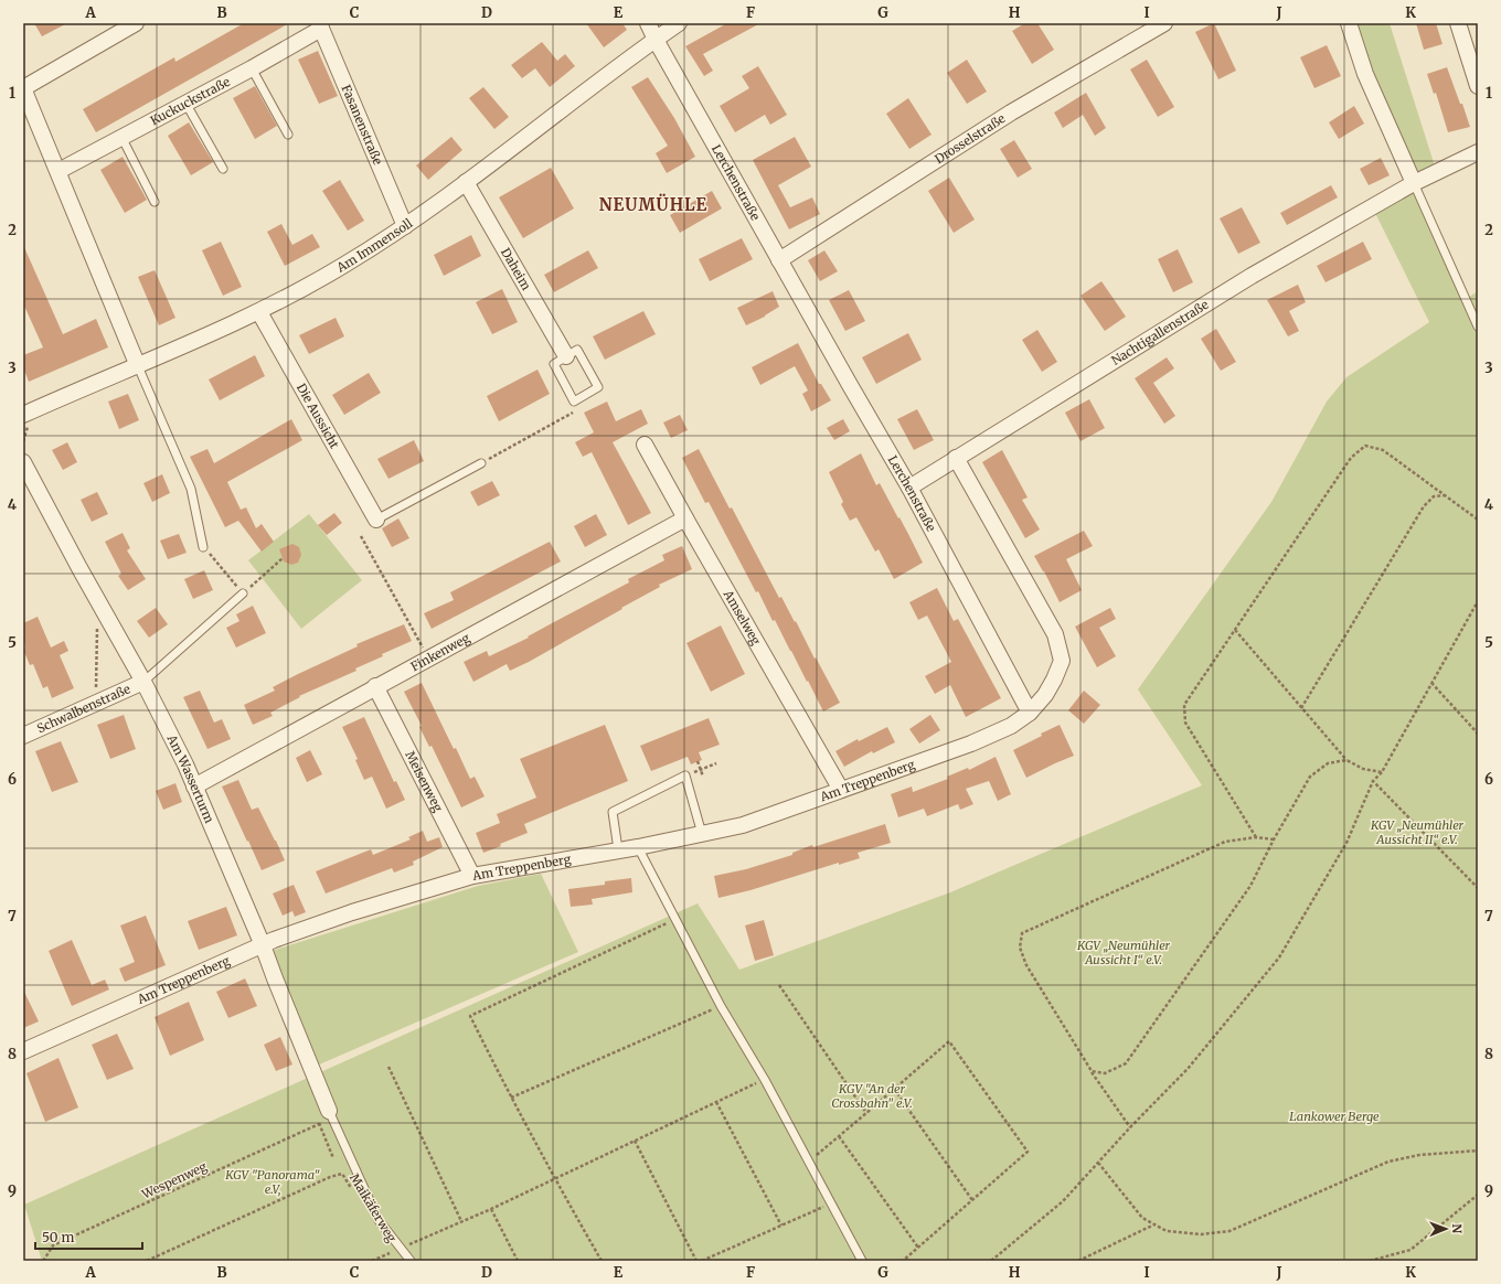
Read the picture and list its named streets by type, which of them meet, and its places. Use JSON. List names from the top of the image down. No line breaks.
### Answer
{"streets":{"street":["Kuckuckstraße","Fasanenstraße","Drosselstraße","Lerchenstraße","Am Immensoll","Daheim","Nachtigallenstraße","Die Aussicht","Amselweg","Finkenweg","Schwalbenstraße","Am Wasserturm","Am Treppenberg","Meisenweg"],"path":["Wespenweg","Maikäferweg"]},"crossings":[["Kuckuckstraße","Fasanenstraße"],["Fasanenstraße","Am Immensoll"],["Drosselstraße","Lerchenstraße"],["Lerchenstraße","Am Immensoll"],["Lerchenstraße","Nachtigallenstraße"],["Lerchenstraße","Am Treppenberg"],["Am Immensoll","Daheim"],["Am Immensoll","Die Aussicht"],["Amselweg","Finkenweg"],["Amselweg","Am Treppenberg"],["Finkenweg","Am Wasserturm"],["Finkenweg","Meisenweg"],["Schwalbenstraße","Am Wasserturm"],["Am Wasserturm","Am Treppenberg"],["Am Treppenberg","Meisenweg"]],"districts":["NEUMÜHLE"],"parks":["KGV „Neumühler Aussicht II“ e.V.","KGV „Neumühler Aussicht I“ e.V.","KGV \"An der Crossbahn\" e.V.","Lankower Berge","KGV \"Panorama\" e.V,"],"scale_bar":"50 m","north":"right","grid":{"columns":["A","B","C","D","E","F","G","H","I","J","K"],"rows":["1","2","3","4","5","6","7","8","9"]}}
